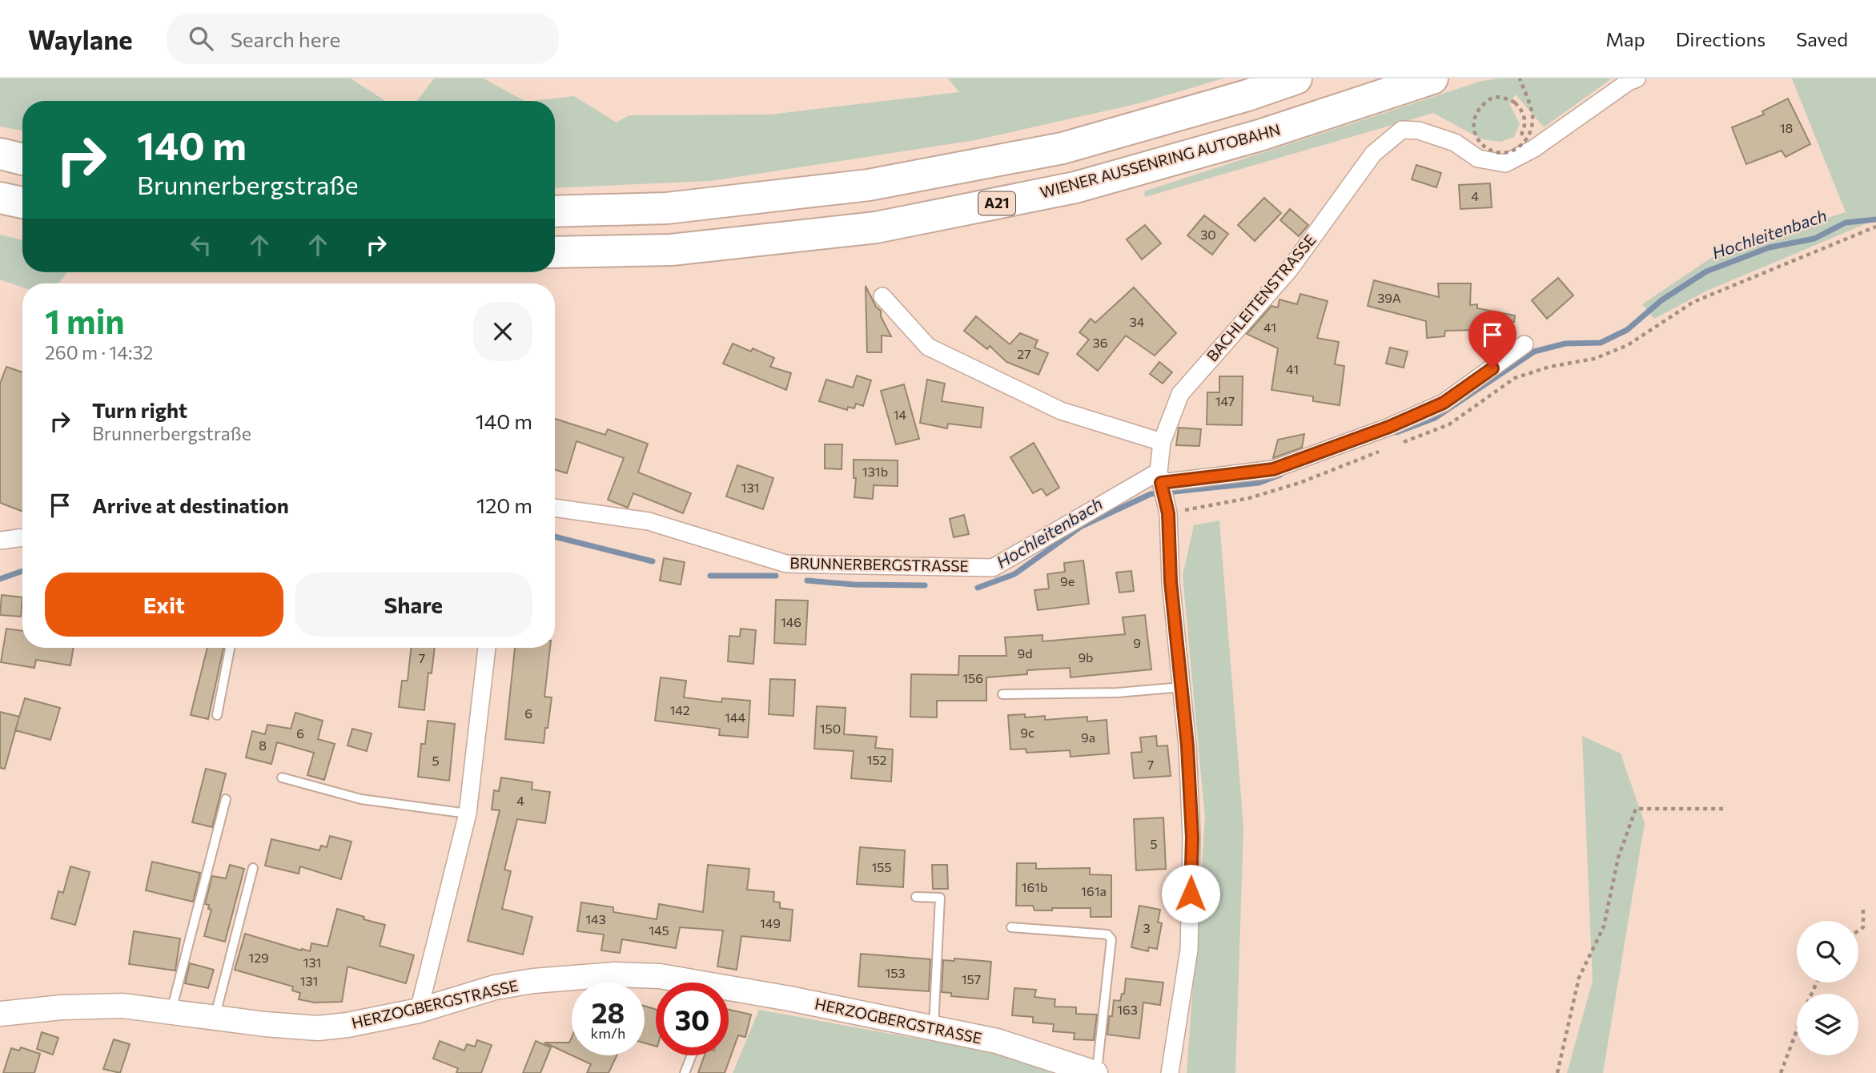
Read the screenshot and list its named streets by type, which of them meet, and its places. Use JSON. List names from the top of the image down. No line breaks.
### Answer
{"streets":{"highway":["WIENER AUSSENRING AUTOBAHN","A21"],"main road":["HERZOGBERGSTRASSE"],"street":["BACHLEITENSTRASSE","BRUNNERBERGSTRASSE"]},"crossings":[["BACHLEITENSTRASSE","BRUNNERBERGSTRASSE"]],"water":["Hochleitenbach"],"house_numbers":["18","4","30","39A","34","41","36","27","41","147","14","131b","131","9e","146","9","9d","9b","7","156","142","6","144","150","9c","6","9a","8","152","5","7","4","5","155","161b","161a","143","149","3","145","129","131","153","157","131","163"],"page":{"header":"Waylane","search":"Search here","nav":["Map","Directions","Saved"],"turn":["140 m","Brunnerbergstraße"],"heading":["1 min","260 m · 14:32"],"list":[{"name":"Turn right","note":"Brunnerbergstraße","value":"140 m"},{"name":"Arrive at destination","value":"120 m"}],"buttons":["Exit","Share"],"speed":"28 km/h","limit":"30"}}
